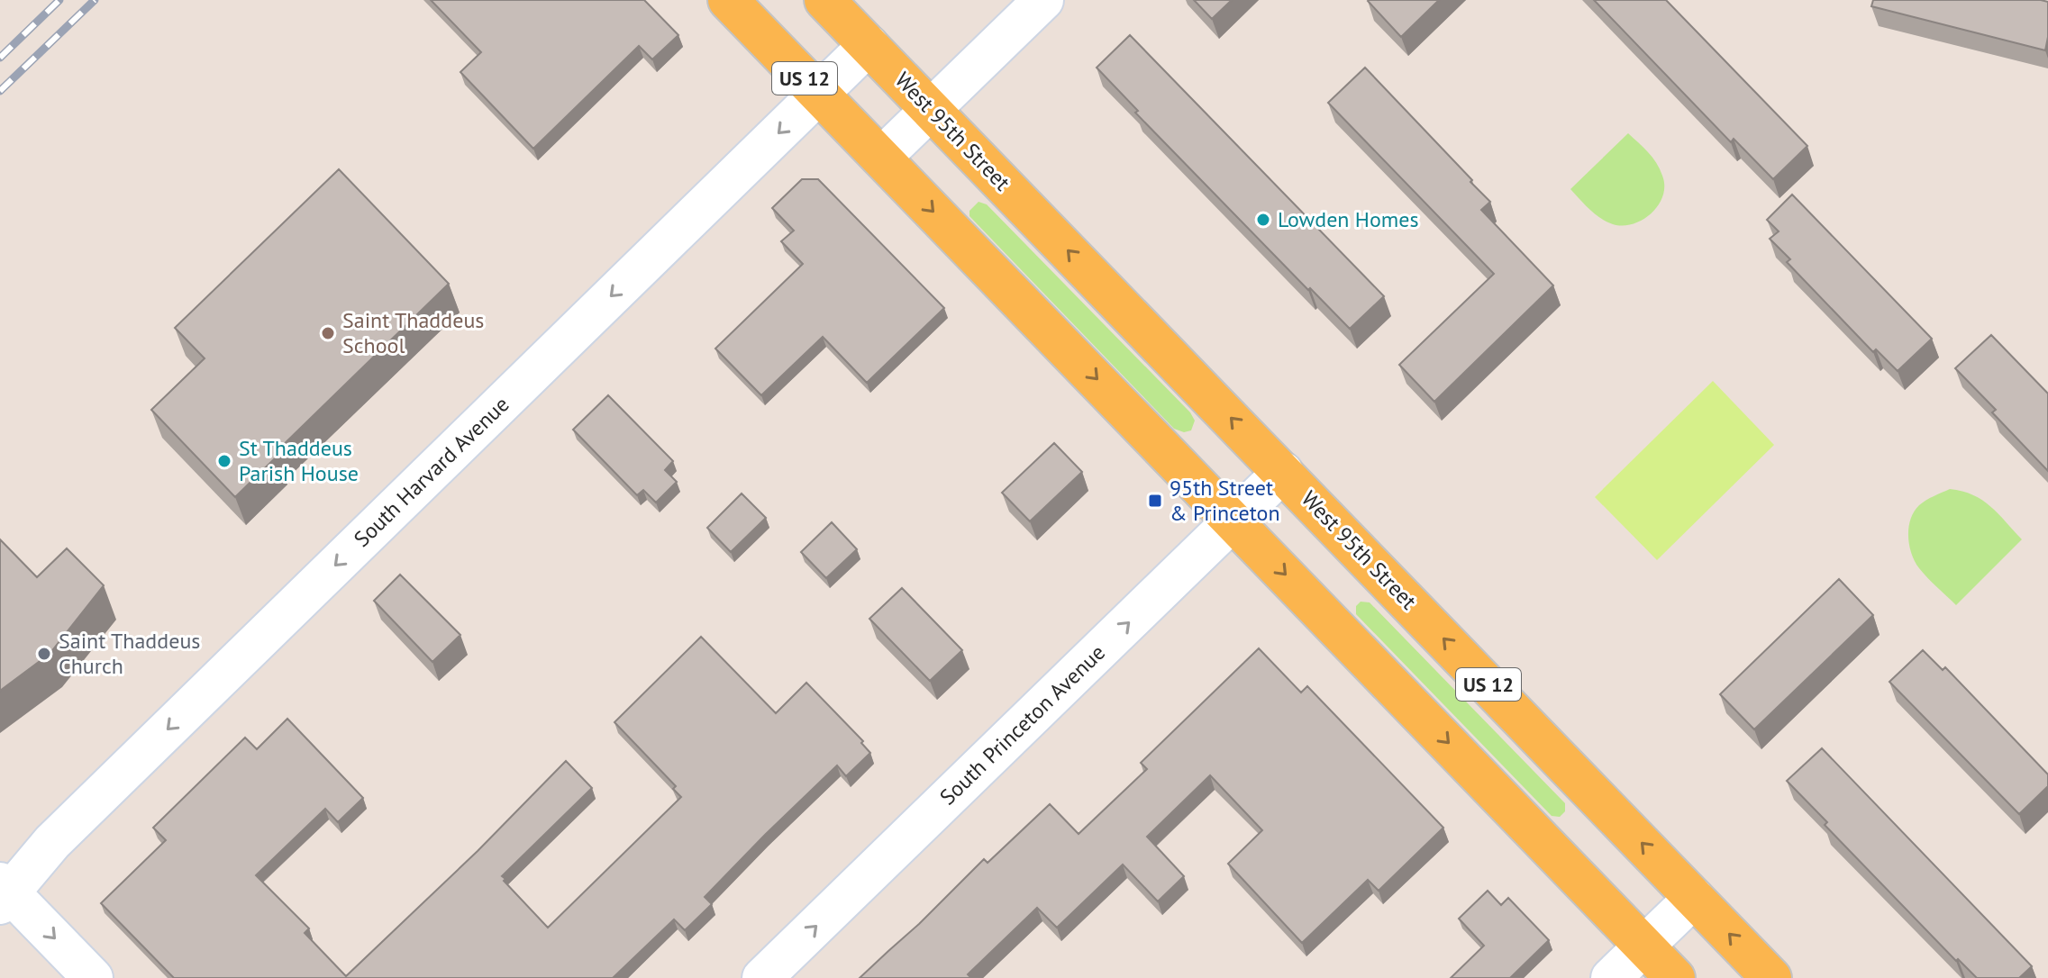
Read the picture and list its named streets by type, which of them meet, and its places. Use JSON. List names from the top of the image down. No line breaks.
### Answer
{"streets":{"main road":["US 12","West 95th Street"],"street":["South Harvard Avenue","South Princeton Avenue"]},"crossings":[["US 12","South Harvard Avenue"],["US 12","South Princeton Avenue"],["West 95th Street","South Harvard Avenue"],["West 95th Street","South Princeton Avenue"]],"one_way":["South Harvard Avenue","South Princeton Avenue"],"places":{"other":["Lowden Homes","Saint Thaddeus School","St Thaddeus Parish House","Saint Thaddeus Church"],"transit":["95th Street & Princeton"]}}
